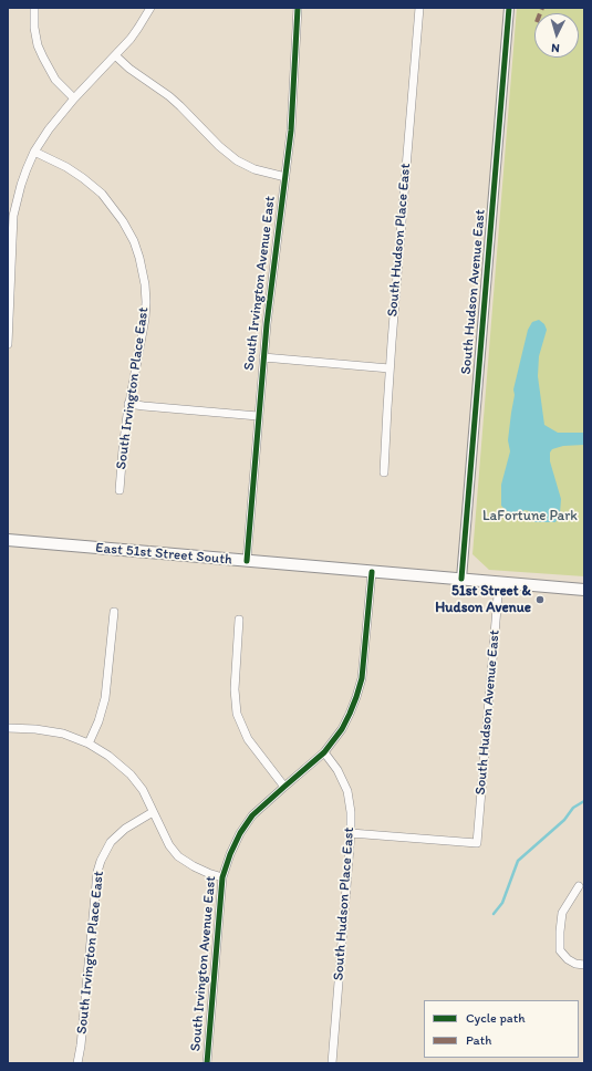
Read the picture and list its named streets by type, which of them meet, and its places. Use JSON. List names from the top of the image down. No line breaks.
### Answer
{"streets":{"main road":["East 51st Street South"],"street":["South Hudson Place East","South Irvington Avenue East","South Hudson Avenue East","South Irvington Place East"]},"crossings":[["South Hudson Place East","South Irvington Avenue East"],["South Hudson Place East","South Hudson Avenue East"],["South Irvington Avenue East","East 51st Street South"],["South Hudson Avenue East","East 51st Street South"]],"parks":["LaFortune Park"],"places":["51st Street & Hudson Avenue"],"legend":["Cycle path","Path"],"north":"bottom"}
